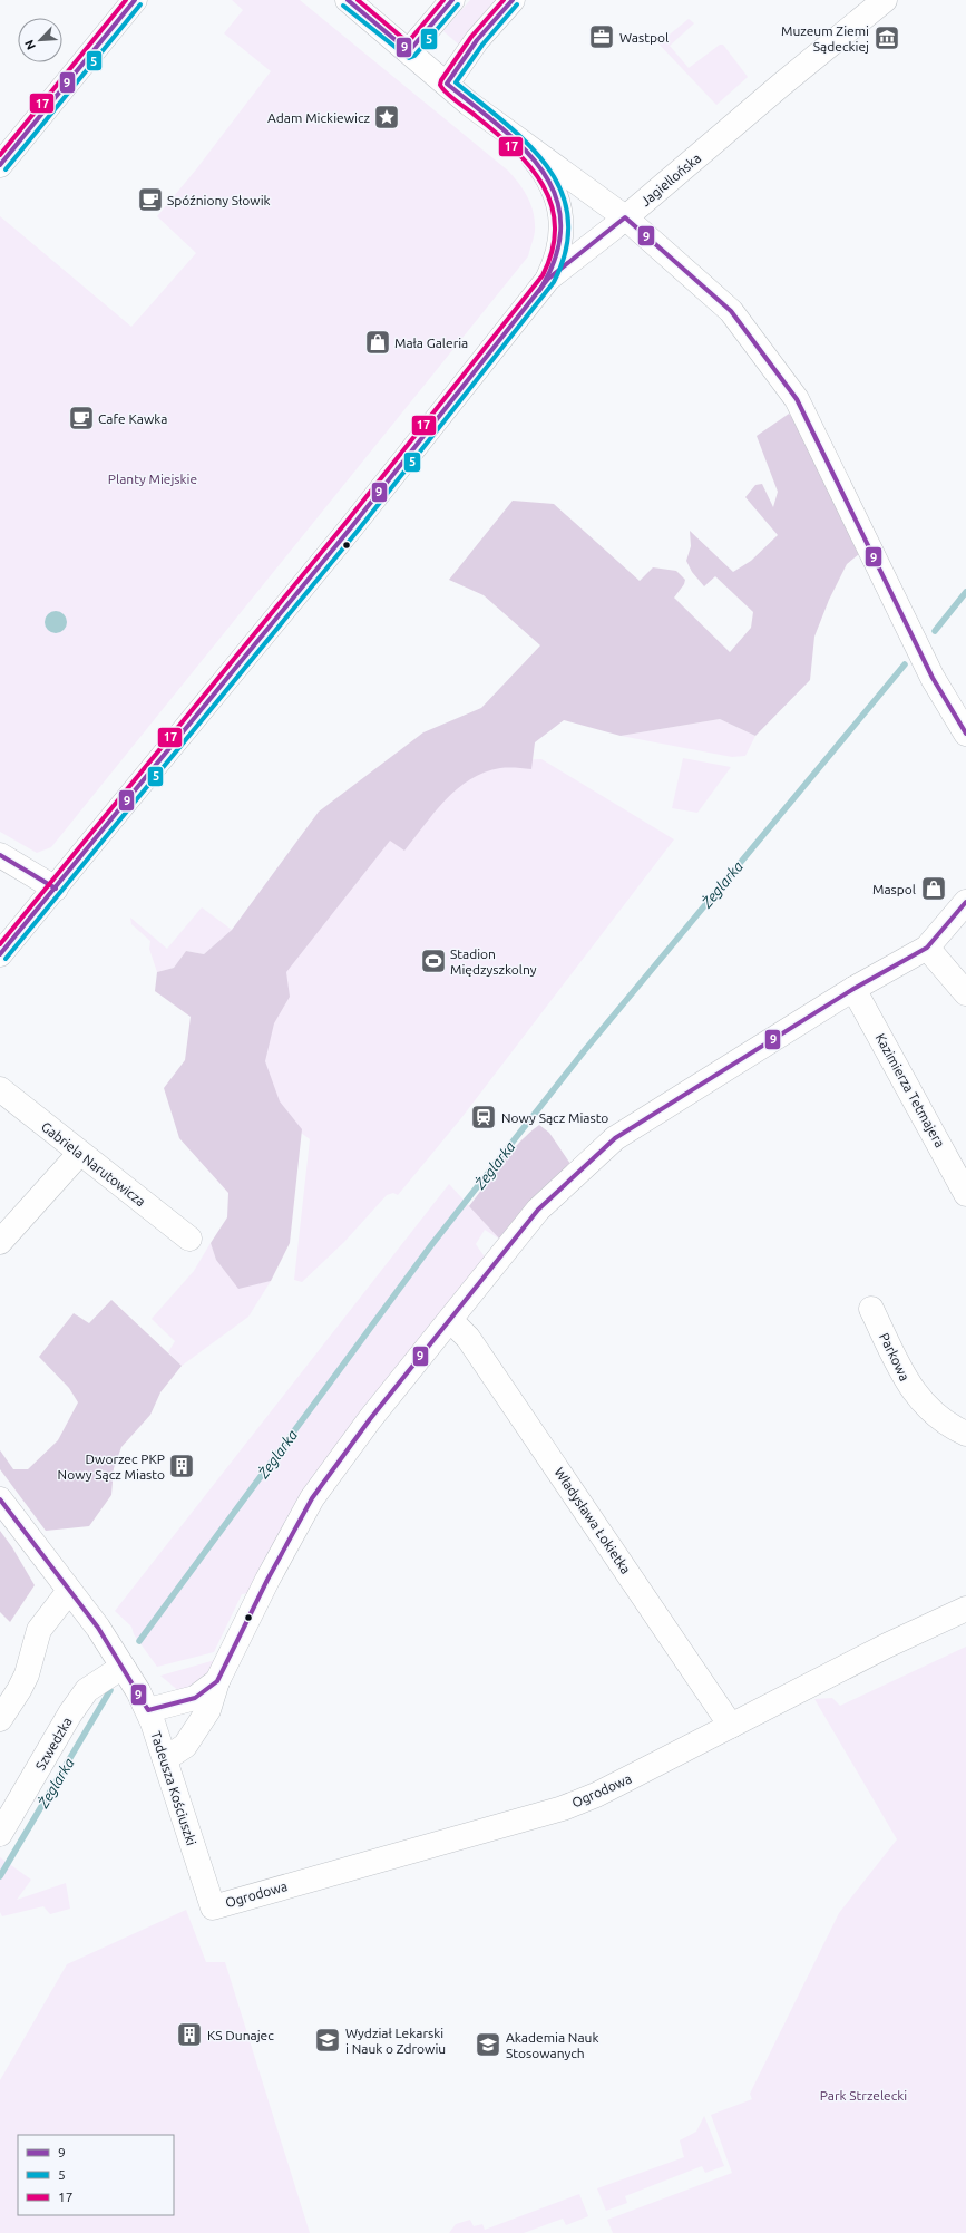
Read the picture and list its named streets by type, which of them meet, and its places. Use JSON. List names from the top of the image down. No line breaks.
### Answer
{"streets":{"street":["Jagiellońska","Kazimierza Tetmajera","Gabriela Narutowicza","Parkowa","Władysława Łokietka","Szwedzka","Tadeusza Kościuszki","Ogrodowa"]},"crossings":[["Władysława Łokietka","Ogrodowa"],["Szwedzka","Tadeusza Kościuszki"],["Tadeusza Kościuszki","Ogrodowa"]],"water":["Żeglarka"],"parks":["Planty Miejskie","Park Strzelecki"],"places":{"office":["Wastpol"],"museum":["Muzeum Ziemi Sądeckiej"],"place":["Adam Mickiewicz"],"cafe":["Spóźniony Słowik","Cafe Kawka"],"shop":["Mała Galeria","Maspol"],"sports":["Stadion Międzyszkolny"],"station":["Nowy Sącz Miasto"],"building":["Dworzec PKP Nowy Sącz Miasto","KS Dunajec"],"school or university":["Wydział Lekarski i Nauk o Zdrowiu","Akademia Nauk Stosowanych"]},"lines":["transit line 9","transit line 17","transit line 5"],"legend":["9","5","17"],"north":"bottom left"}
